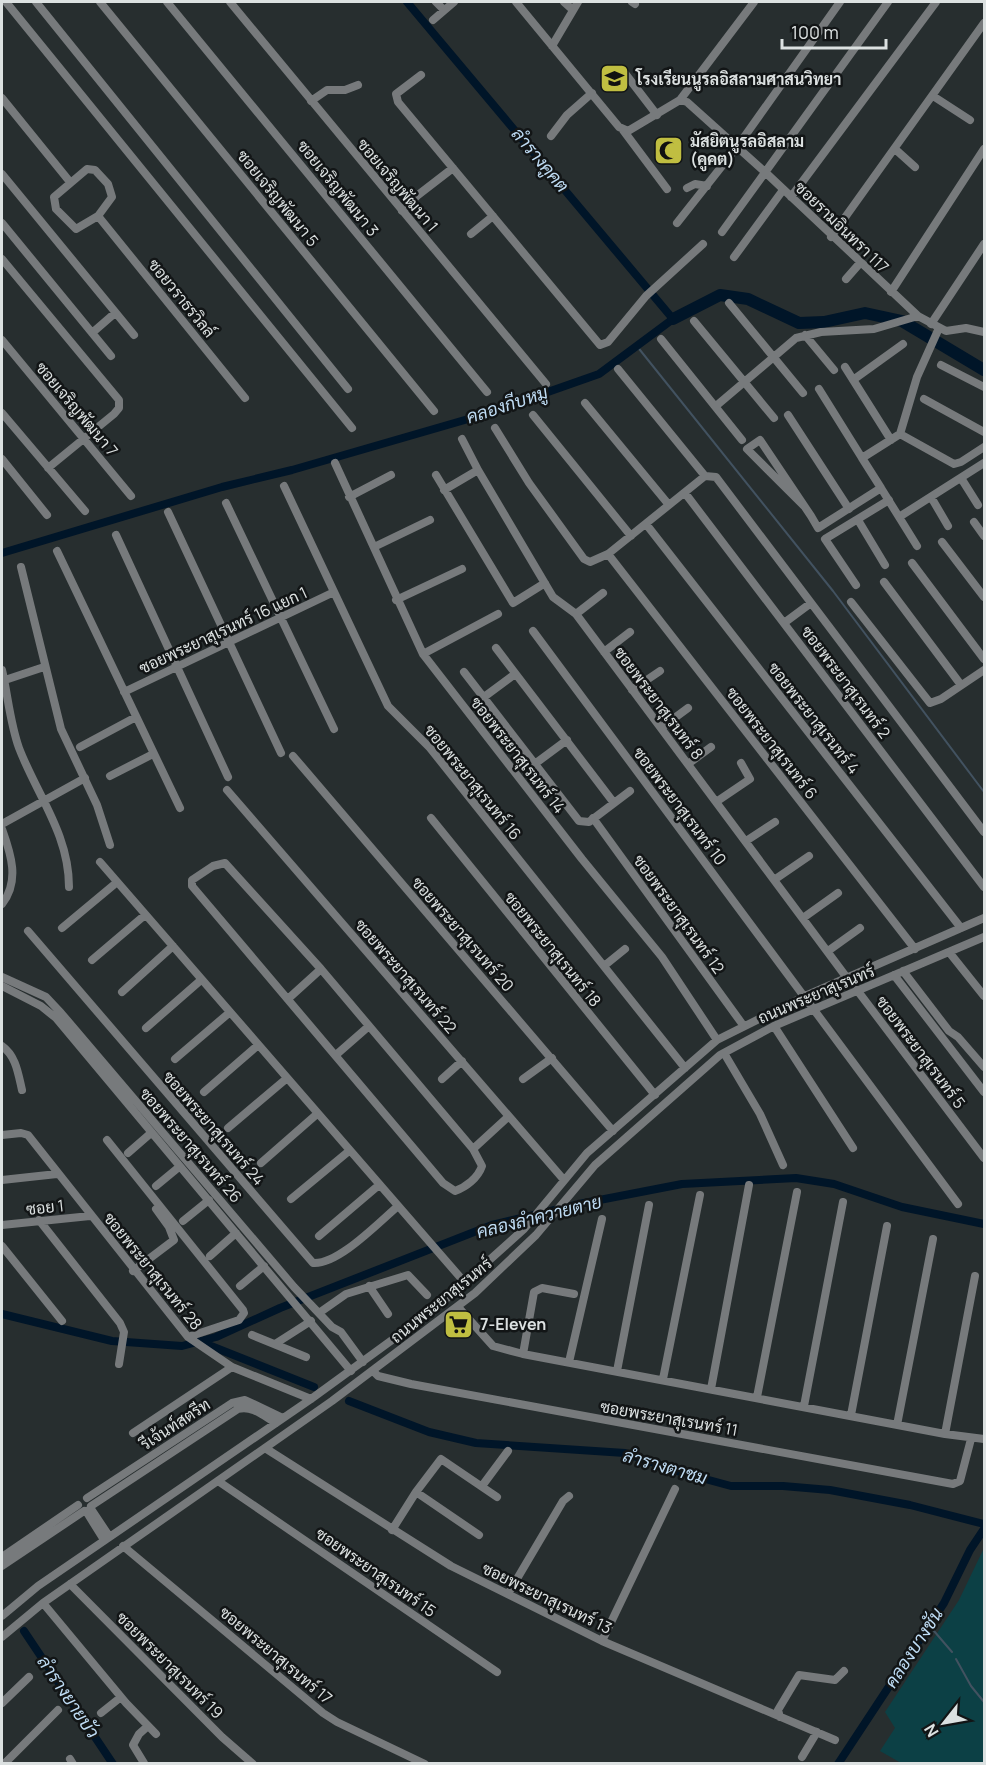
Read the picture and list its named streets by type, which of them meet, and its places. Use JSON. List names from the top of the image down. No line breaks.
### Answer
{"streets":{"street":["ซอยเจริญพัฒนา 1","ซอยเจริญพัฒนา 3","ซอยเจริญพัฒนา 5","ซอยรามอินทรา 117","ซอยวราธรวิลล์","ซอยเจริญพัฒนา 7","ซอยพระยาสุเรนทร์ 16 แยก 1","ซอยพระยาสุเรนทร์ 2","ซอยพระยาสุเรนทร์ 8","ซอยพระยาสุเรนทร์ 4","ซอยพระยาสุเรนทร์ 6","ซอยพระยาสุเรนทร์ 14","ซอยพระยาสุเรนทร์ 16","ซอยพระยาสุเรนทร์ 10","ซอยพระยาสุเรนทร์ 12","ซอยพระยาสุเรนทร์ 20","ซอยพระยาสุเรนทร์ 18","ซอยพระยาสุเรนทร์ 22","ถนนพระยาสุเรนทร์","ซอยพระยาสุเรนทร์ 5","ซอยพระยาสุเรนทร์ 24","ซอยพระยาสุเรนทร์ 26","ซอย 1","ซอยพระยาสุเรนทร์ 28","ซอยพระยาสุเรนทร์ 11","รีเจ้นท์สตรีท","ซอยพระยาสุเรนทร์ 15","ซอยพระยาสุเรนทร์ 13","ซอยพระยาสุเรนทร์ 17","ซอยพระยาสุเรนทร์ 19"]},"crossings":[["ซอยพระยาสุเรนทร์ 16 แยก 1","ซอยพระยาสุเรนทร์ 16"],["ซอยพระยาสุเรนทร์ 8","ถนนพระยาสุเรนทร์"],["ซอยพระยาสุเรนทร์ 4","ถนนพระยาสุเรนทร์"],["ซอยพระยาสุเรนทร์ 6","ถนนพระยาสุเรนทร์"],["ซอยพระยาสุเรนทร์ 14","ถนนพระยาสุเรนทร์"],["ซอยพระยาสุเรนทร์ 16","ถนนพระยาสุเรนทร์"],["ซอยพระยาสุเรนทร์ 10","ถนนพระยาสุเรนทร์"],["ซอยพระยาสุเรนทร์ 12","ถนนพระยาสุเรนทร์"],["ซอยพระยาสุเรนทร์ 20","ถนนพระยาสุเรนทร์"],["ซอยพระยาสุเรนทร์ 18","ถนนพระยาสุเรนทร์"],["ซอยพระยาสุเรนทร์ 22","ถนนพระยาสุเรนทร์"],["ถนนพระยาสุเรนทร์","ซอยพระยาสุเรนทร์ 5"],["ถนนพระยาสุเรนทร์","ซอยพระยาสุเรนทร์ 26"],["ถนนพระยาสุเรนทร์","ซอยพระยาสุเรนทร์ 28"],["ถนนพระยาสุเรนทร์","ซอยพระยาสุเรนทร์ 11"],["ถนนพระยาสุเรนทร์","รีเจ้นท์สตรีท"],["ถนนพระยาสุเรนทร์","ซอยพระยาสุเรนทร์ 15"],["ถนนพระยาสุเรนทร์","ซอยพระยาสุเรนทร์ 13"],["ถนนพระยาสุเรนทร์","ซอยพระยาสุเรนทร์ 17"],["ถนนพระยาสุเรนทร์","ซอยพระยาสุเรนทร์ 19"],["ซอย 1","ซอยพระยาสุเรนทร์ 28"]],"water":["ลำรางคูคต","คลองกีบหมู","คลองลำควายตาย","ลำรางตาชม","คลองบางชัน","ลำรางยายบัว"],"places":{"school or university":["โรงเรียนนูรลอิสลามศาสนวิทยา"],"mosque":["มัสยิตนูรลอิสลาม (คูคต)"],"supermarket":["7-Eleven"]},"scale_bar":"100 m","north":"bottom left"}
